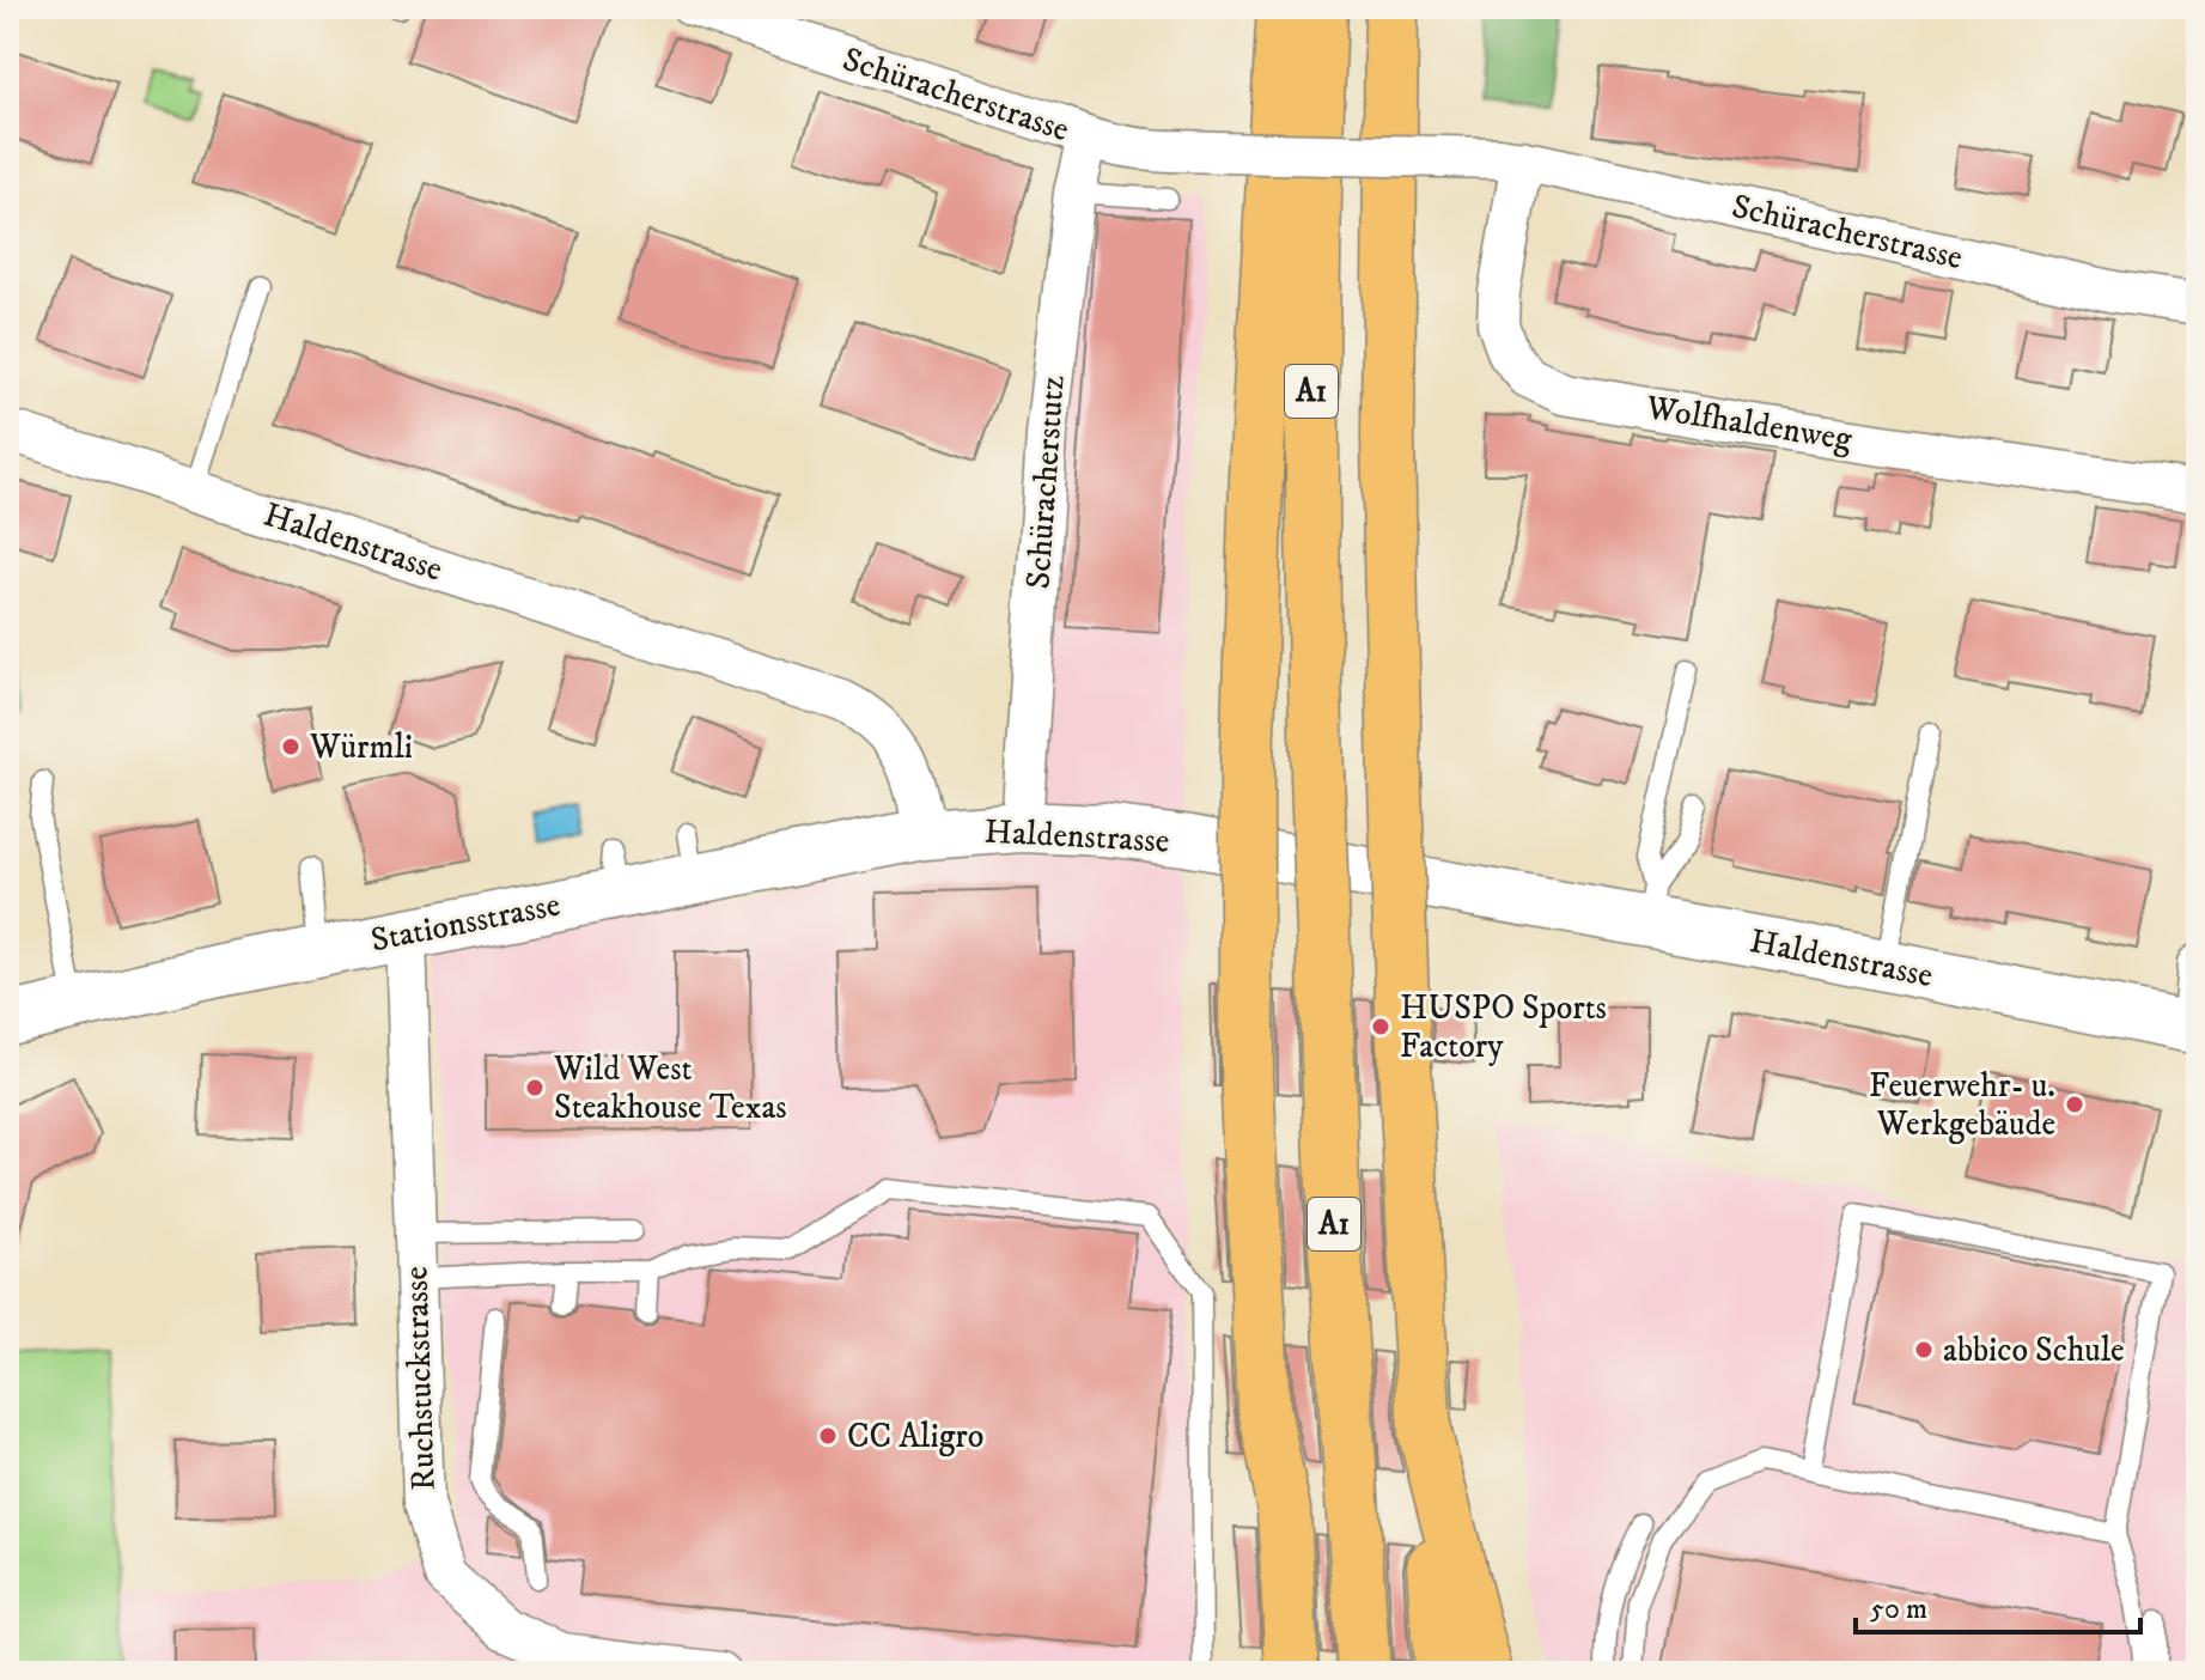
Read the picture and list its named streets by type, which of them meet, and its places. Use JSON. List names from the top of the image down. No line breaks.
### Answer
{"streets":{"highway":["A1"],"street":["Schüracherstrasse","Wolfhaldenweg","Schüracherstutz","Haldenstrasse","Stationsstrasse","Ruchstuckstrasse"]},"crossings":[["Schüracherstrasse","Wolfhaldenweg"],["Schüracherstrasse","Schüracherstutz"],["Schüracherstutz","Haldenstrasse"],["Haldenstrasse","Stationsstrasse"],["Stationsstrasse","Ruchstuckstrasse"]],"places":["Würmli","HUSPO Sports Factory","Wild West Steakhouse Texas","Feuerwehr- u. Werkgebäude","abbico Schule","CC Aligro"],"scale_bar":"50 m"}
